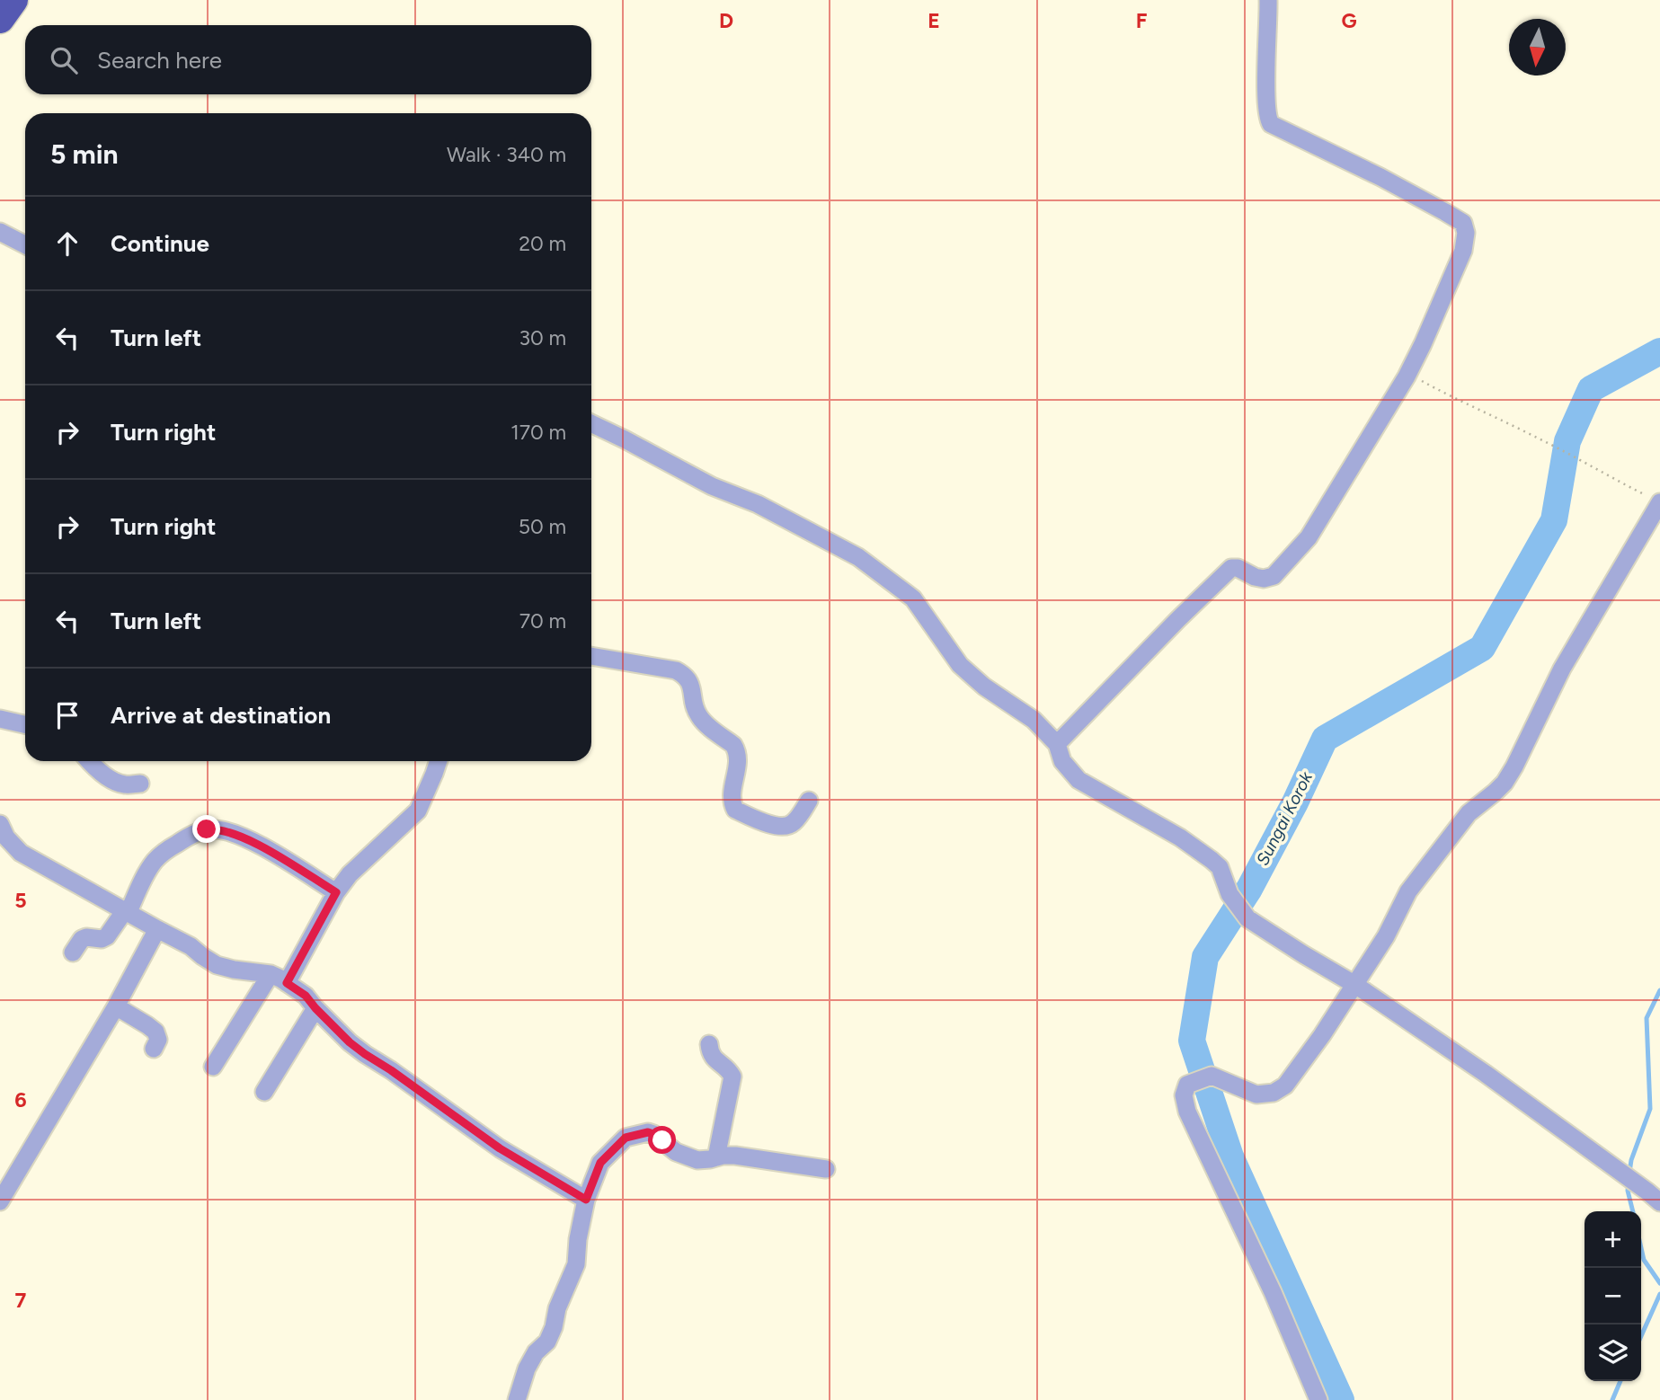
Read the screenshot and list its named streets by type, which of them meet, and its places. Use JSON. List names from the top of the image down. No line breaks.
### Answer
{"water":["Sungai Korok"],"north":"bottom","page":{"search":"Search here","heading":["5 min","Walk · 340 m"],"list":[["Continue","20 m"],["Turn left","30 m"],["Turn right","170 m"],["Turn right","50 m"],["Turn left","70 m"],"Arrive at destination"],"map_buttons":["+","−"]},"grid":{"columns":["D","E","F","G"],"rows":["5","6","7"]}}
